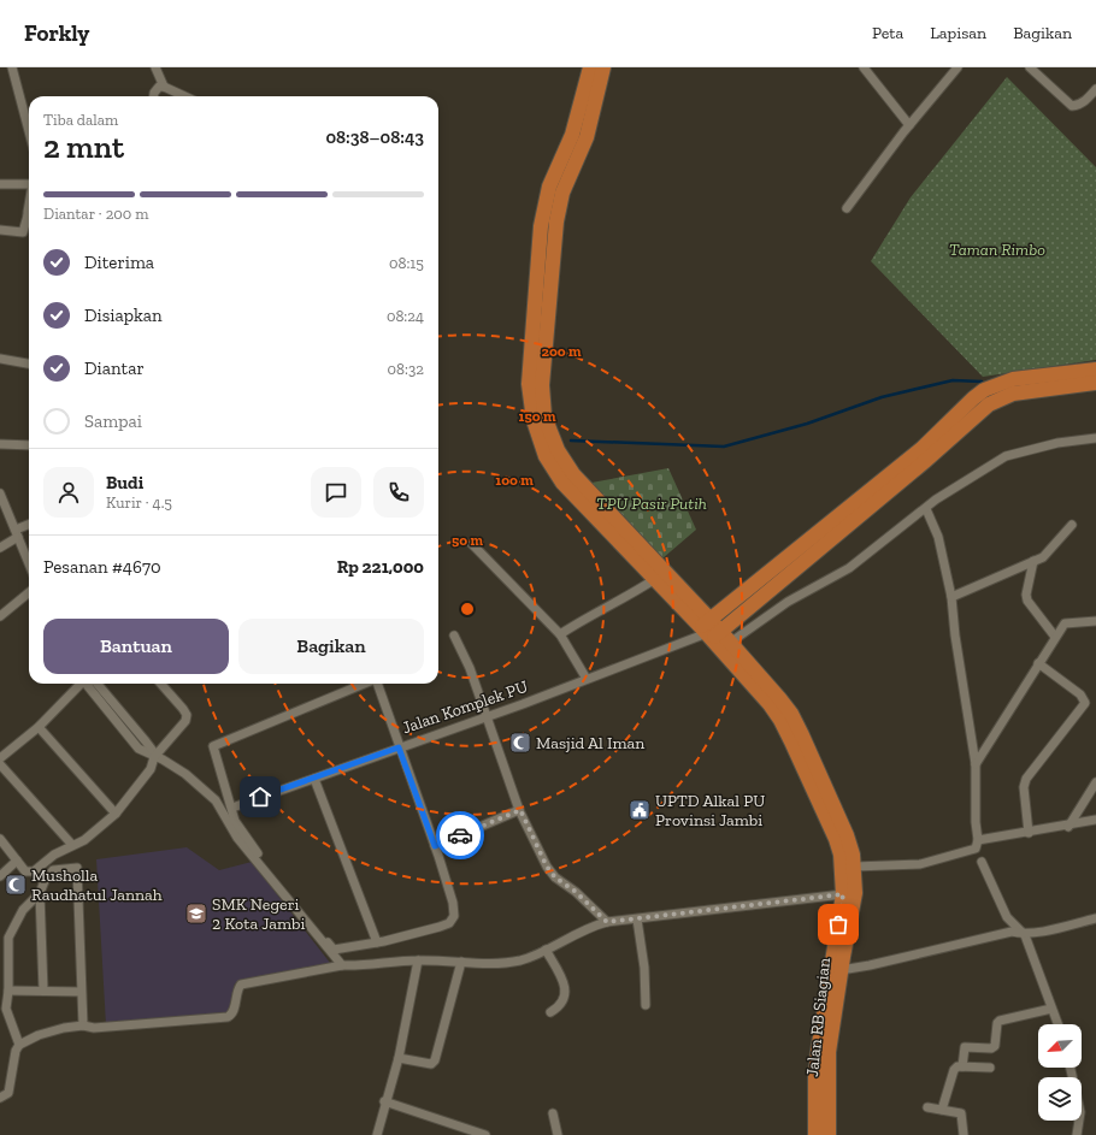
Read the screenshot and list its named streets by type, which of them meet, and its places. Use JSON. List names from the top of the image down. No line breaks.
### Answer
{"streets":{"highway":["Jalan RB Siagian"],"street":["Jalan Komplek PU"]},"parks":["Taman Rimbo","TPU Pasir Putih"],"places":{"mosque":["Masjid Al Iman","Musholla Raudhatul Jannah"],"public building":["UPTD Alkal PU Provinsi Jambi"],"school or university":["SMK Negeri 2 Kota Jambi"]},"north":"bottom left","page":{"header":"Forkly","nav":["Peta","Lapisan","Bagikan"],"heading":["2 mnt","Tiba dalam","08:38–08:43"],"panel":["Budi","Kurir · 4.5","Pesanan #4670","Rp 221,000"],"bar":"Diantar · 200 m","list":[["Diterima","08:15"],["Disiapkan","08:24"],["Diantar","08:32"],"Sampai"],"buttons":["Bantuan","Bagikan"]},"rings":["200 m","150 m","100 m","50 m"]}
